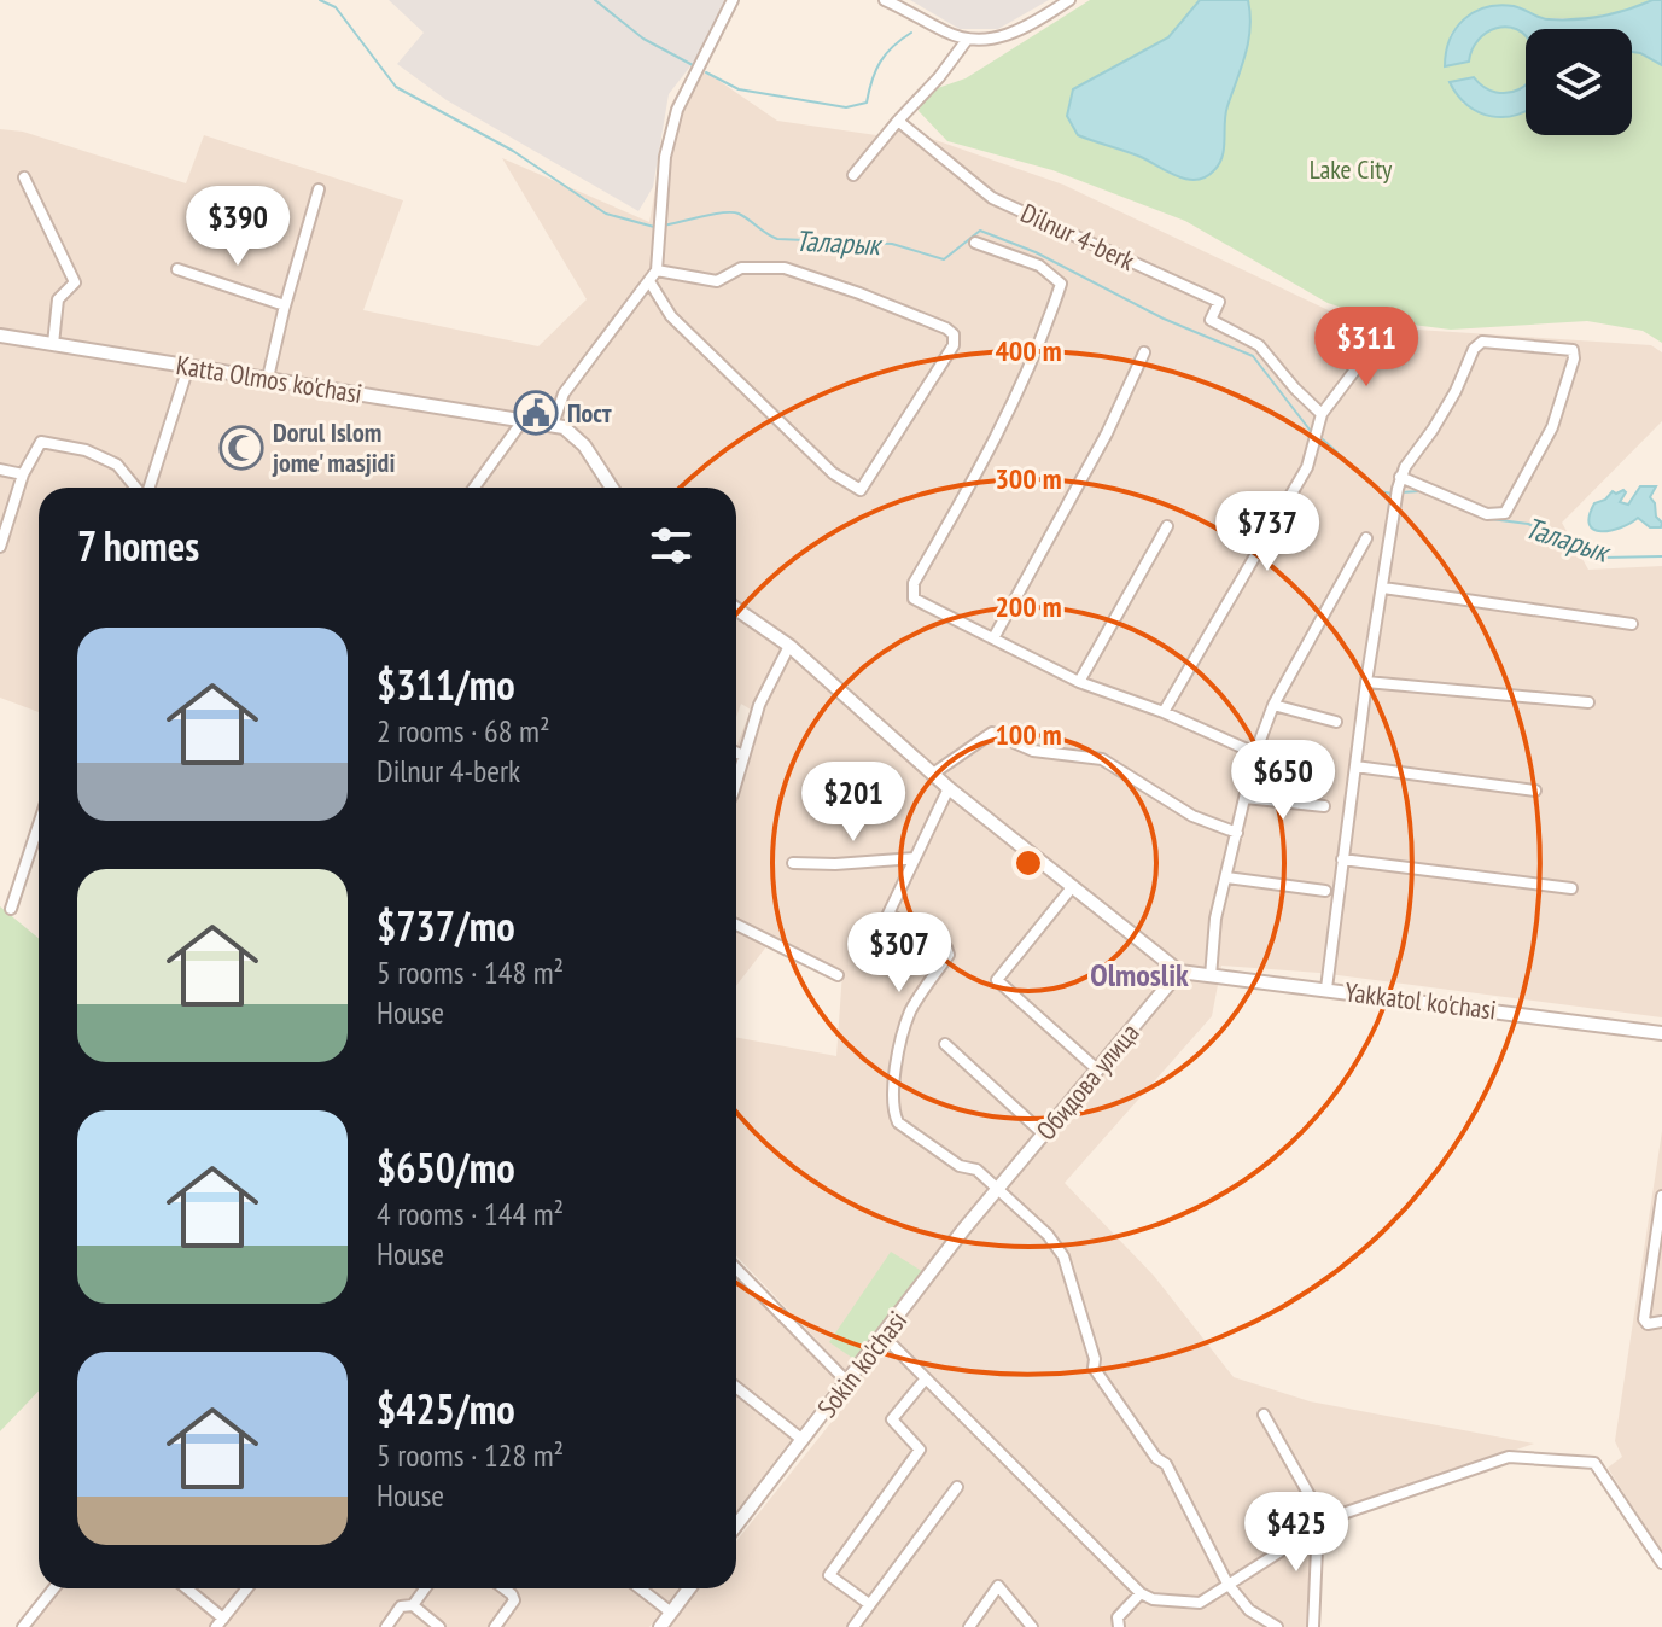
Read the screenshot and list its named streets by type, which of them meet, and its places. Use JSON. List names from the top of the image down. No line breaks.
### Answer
{"streets":{"street":["Dilnur 4-berk","Katta Olmos ko'chasi","Yakkatol ko'chasi","Обидова улица","Sokin ko'chasi"]},"crossings":[["Yakkatol ko'chasi","Обидова улица"],["Обидова улица","Sokin ko'chasi"]],"districts":["Olmoslik"],"water":["Таларык"],"parks":["Lake City"],"places":{"public building":["Пост"],"mosque":["Dorul Islom jome' masjidi"]},"page":{"price":["$390","$311","$737","$650","$201","$307","$425"],"heading":"7 homes","list":[{"name":"$311/mo","note":"2 rooms · 68 m² · Dilnur 4-berk"},{"name":"$737/mo","note":"5 rooms · 148 m² · House"},{"name":"$650/mo","note":"4 rooms · 144 m² · House"},{"name":"$425/mo","note":"5 rooms · 128 m² · House"}]},"rings":["400 m","300 m","200 m","100 m"]}
